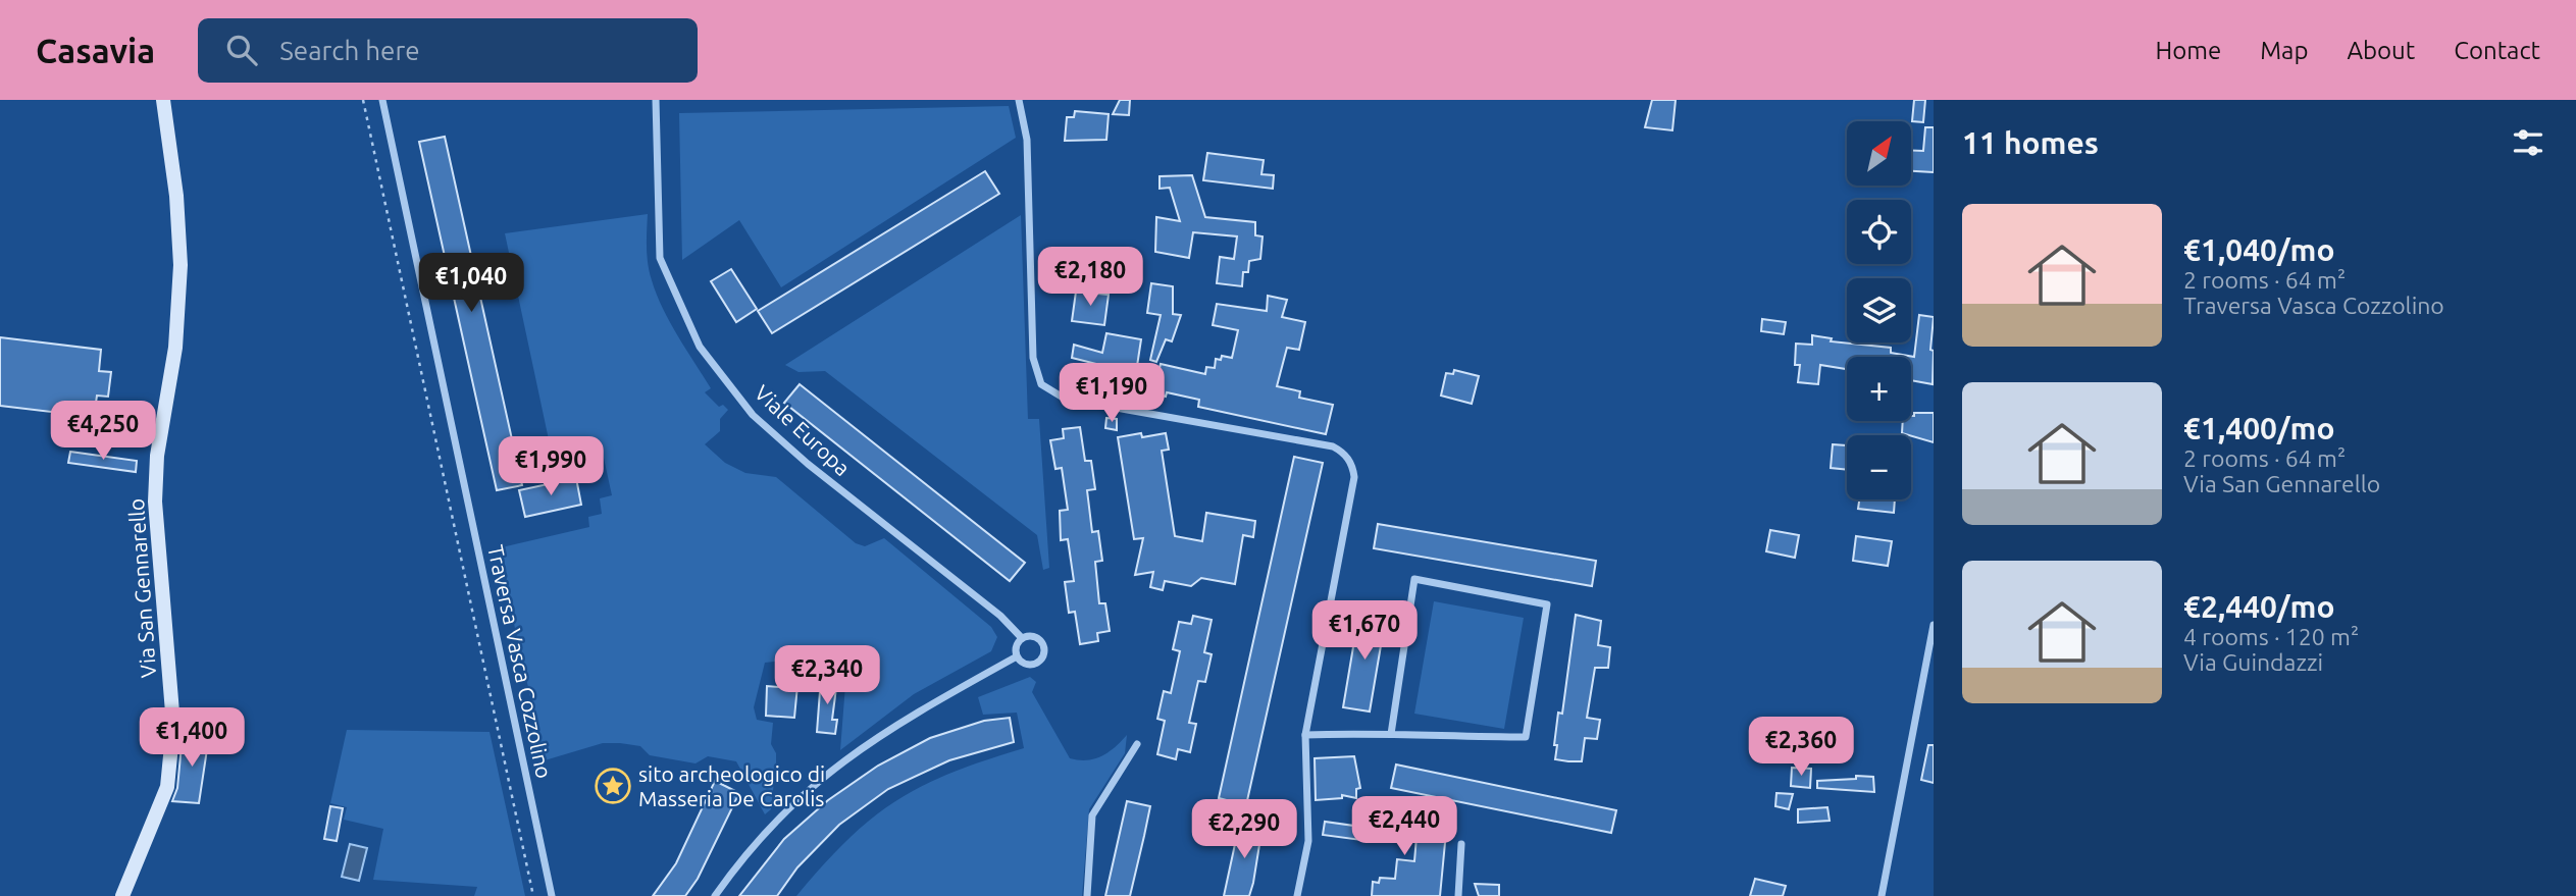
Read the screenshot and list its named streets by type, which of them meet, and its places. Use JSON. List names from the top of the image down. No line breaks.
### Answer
{"streets":{"street":["Viale Europa","Via San Gennarello","Traversa Vasca Cozzolino"]},"places":{"place":["sito archeologico di Masseria De Carolis"]},"north":"top right","page":{"header":"Casavia","search":"Search here","nav":["Home","Map","About","Contact"],"heading":"11 homes","map_buttons":["+","−"],"list":[{"name":"€1,040/mo","note":"2 rooms · 64 m² · Traversa Vasca Cozzolino"},{"name":"€1,400/mo","note":"2 rooms · 64 m² · Via San Gennarello"},{"name":"€2,440/mo","note":"4 rooms · 120 m² · Via Guindazzi"}],"price":["€2,180","€1,040","€1,190","€4,250","€1,990","€1,670","€2,340","€1,400","€2,360","€2,440","€2,290"]}}
